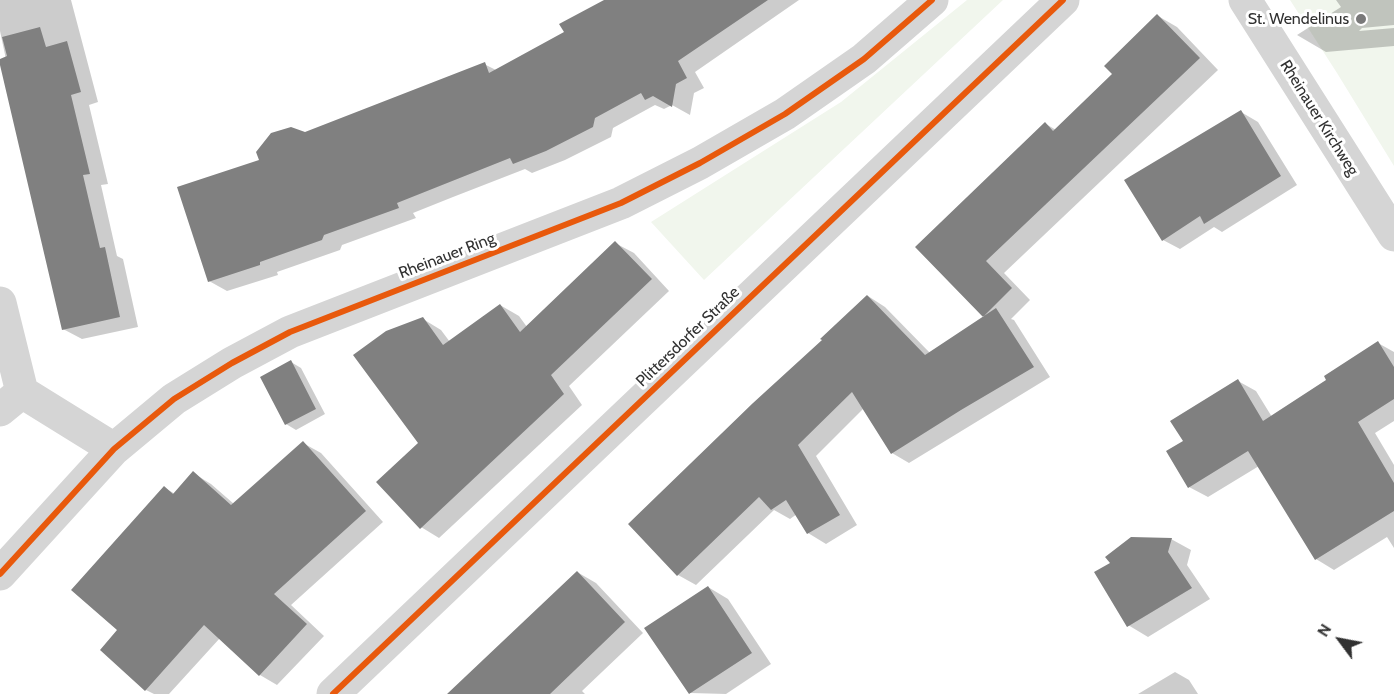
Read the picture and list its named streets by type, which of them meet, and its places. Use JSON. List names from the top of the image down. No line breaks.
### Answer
{"streets":{"street":["Rheinauer Kirchweg","Rheinauer Ring","Plittersdorfer Straße"]},"places":["St. Wendelinus"],"north":"top left"}
